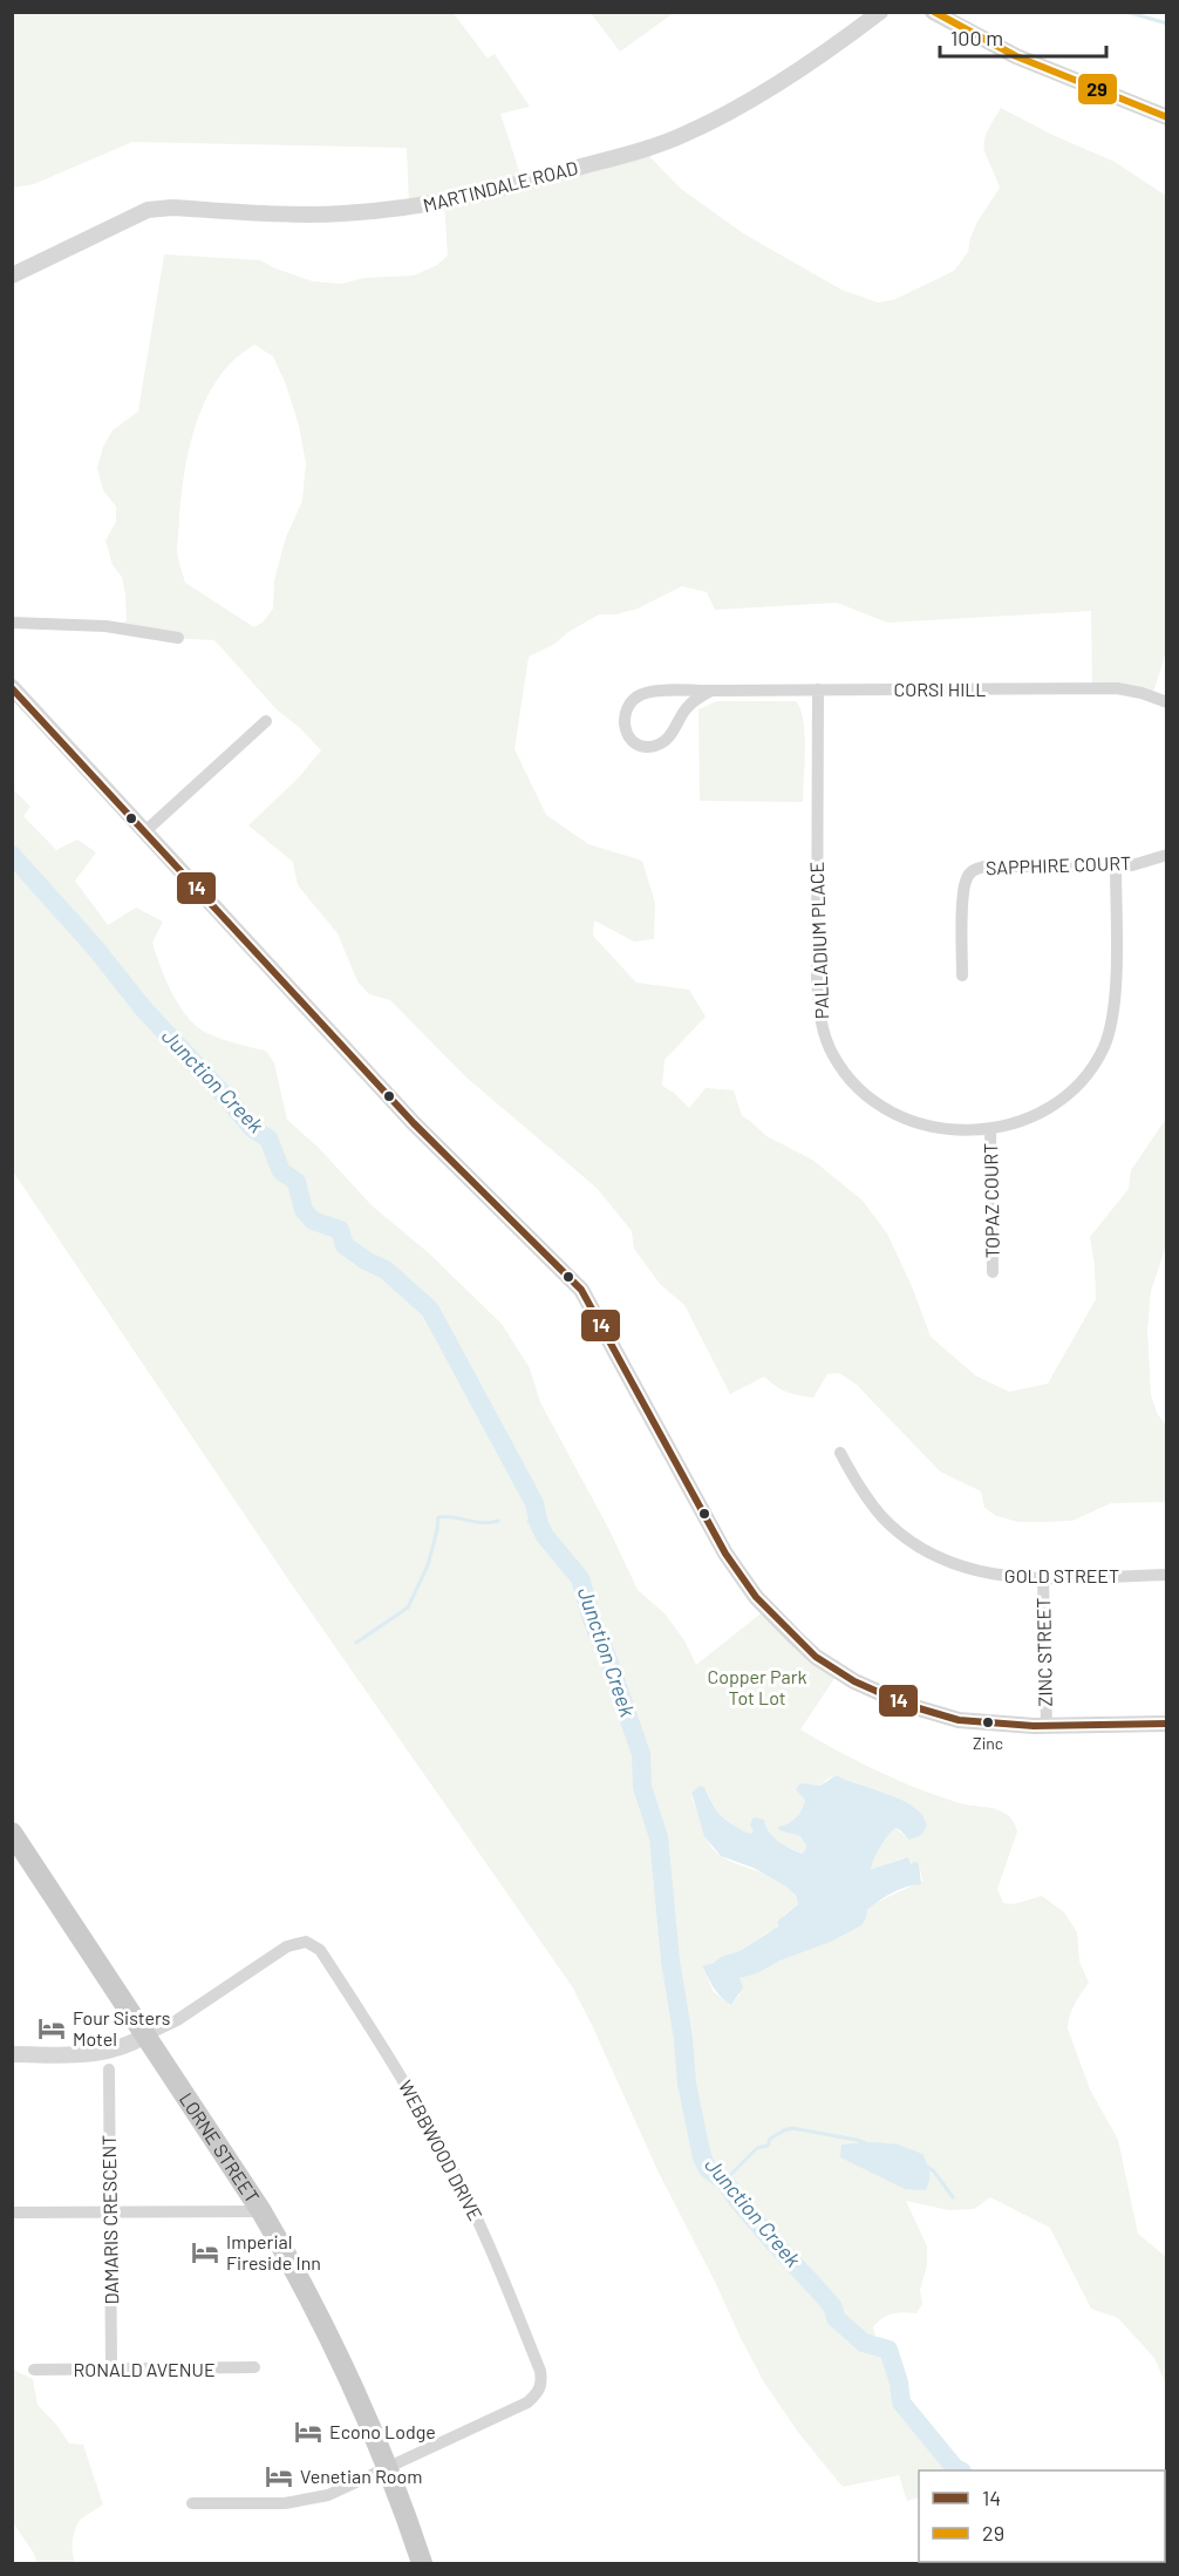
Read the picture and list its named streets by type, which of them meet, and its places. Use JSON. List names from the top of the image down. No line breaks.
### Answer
{"streets":{"main road":["LORNE STREET"],"street":["MARTINDALE ROAD","CORSI HILL","SAPPHIRE COURT","PALLADIUM PLACE","TOPAZ COURT","GOLD STREET","ZINC STREET","WEBBWOOD DRIVE","DAMARIS CRESCENT","RONALD AVENUE"]},"crossings":[["CORSI HILL","PALLADIUM PLACE"],["SAPPHIRE COURT","PALLADIUM PLACE"],["PALLADIUM PLACE","TOPAZ COURT"],["GOLD STREET","ZINC STREET"],["LORNE STREET","WEBBWOOD DRIVE"],["DAMARIS CRESCENT","RONALD AVENUE"]],"water":["Junction Creek"],"parks":["Copper Park Tot Lot"],"places":{"other":["Zinc"],"hotel":["Four Sisters Motel","Imperial Fireside Inn","Econo Lodge","Venetian Room"]},"lines":["transit line 29","transit line 14"],"legend":["14","29"],"scale_bar":"100 m"}
